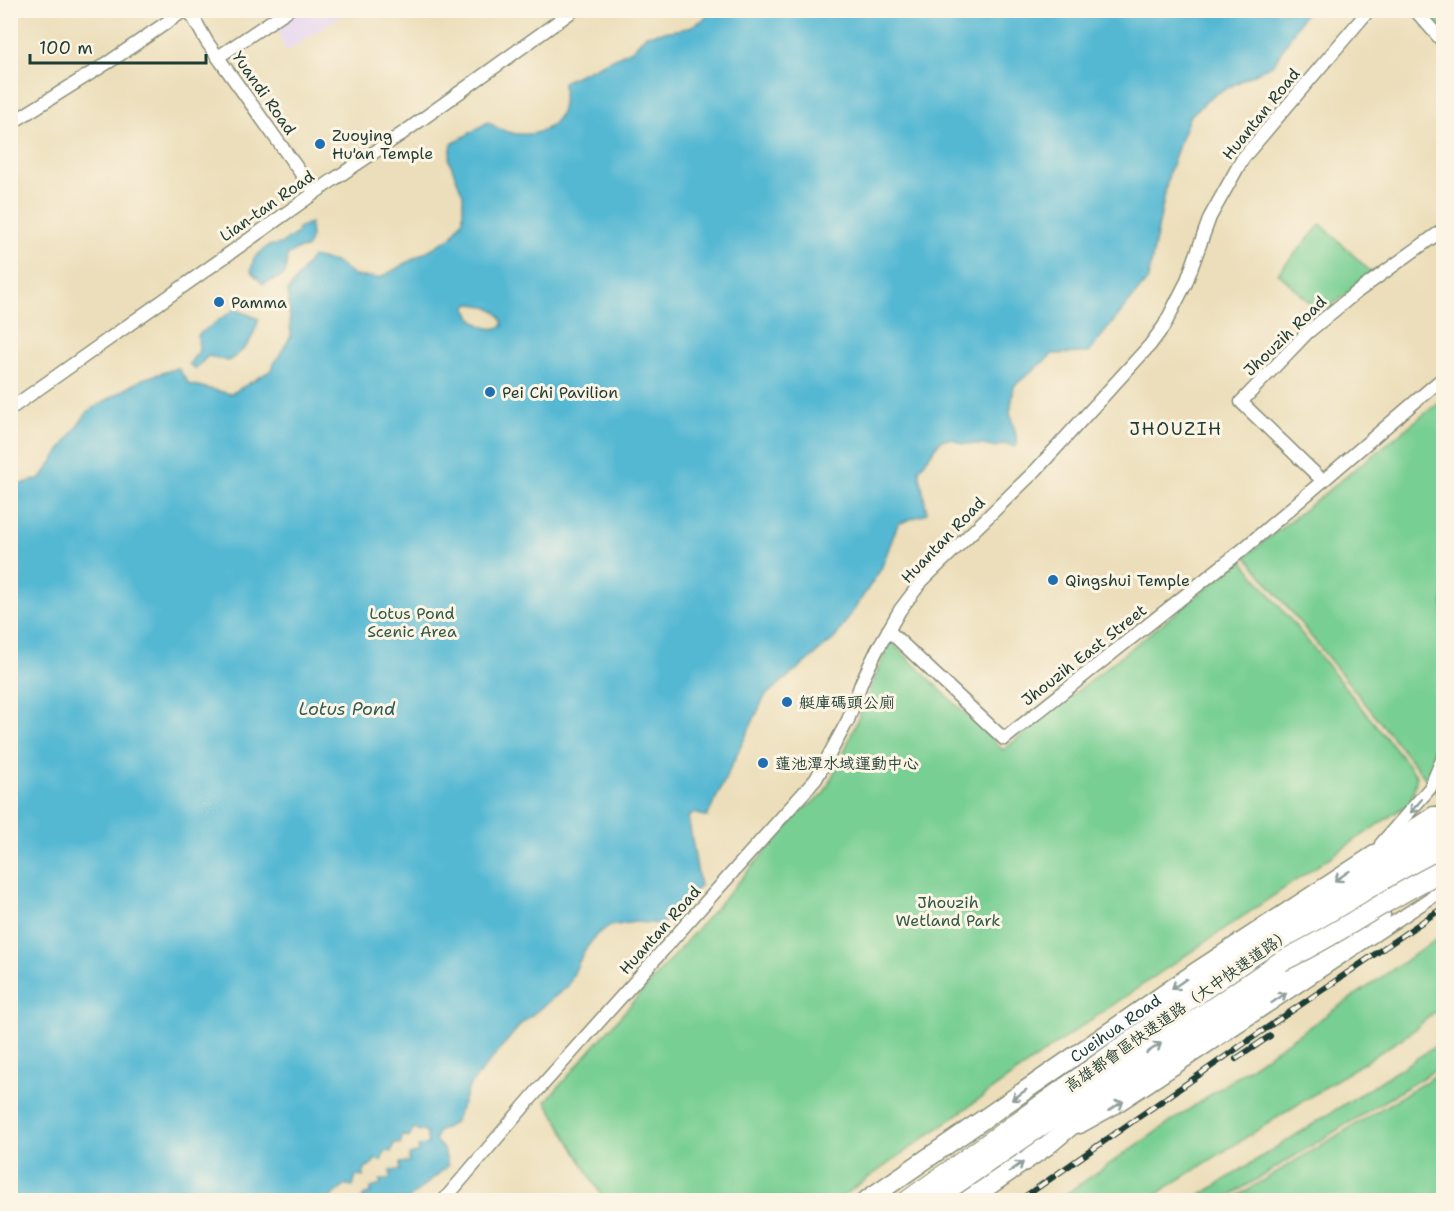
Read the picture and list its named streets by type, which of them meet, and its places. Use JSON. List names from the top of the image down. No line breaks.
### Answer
{"streets":{"highway":["高雄都會區快速道路（大中快速道路）"],"main road":["Cueihua Road"],"street":["Yuandi Road","Huantan Road","Lian-tan Road","Jhouzih Road","Jhouzih East Street"]},"crossings":[["Yuandi Road","Lian-tan Road"],["Huantan Road","Jhouzih East Street"],["Jhouzih Road","Jhouzih East Street"]],"districts":["JHOUZIH"],"water":["Lotus Pond"],"parks":["Lotus Pond Scenic Area","Jhouzih Wetland Park"],"places":["Zuoying Hu'an Temple","Pamma","Pei Chi Pavilion","Qingshui Temple","艇庫碼頭公廁","蓮池潭水域運動中心"],"scale_bar":"100 m"}
